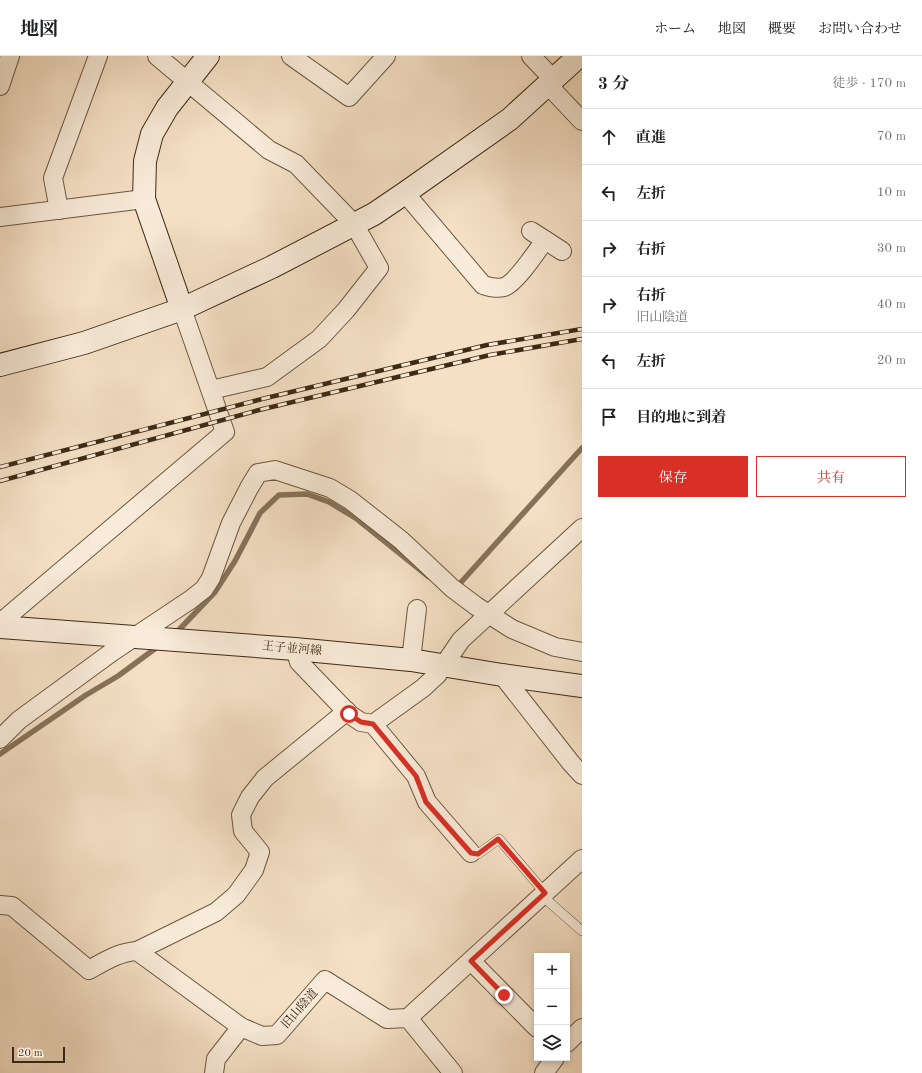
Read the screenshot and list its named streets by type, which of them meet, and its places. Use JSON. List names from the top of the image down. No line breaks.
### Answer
{"streets":{"street":["王子並河線","旧山陰道"]},"scale_bar":"20 m","page":{"header":"地図","nav":["ホーム","地図","概要","お問い合わせ"],"heading":["3 分","徒歩 · 170 m"],"list":[["直進","70 m"],["左折","10 m"],["右折","30 m"],["右折","旧山陰道","40 m"],["左折","20 m"],"目的地に到着"],"buttons":["保存","共有"],"map_buttons":["+","−"],"scale":"20 m"}}
